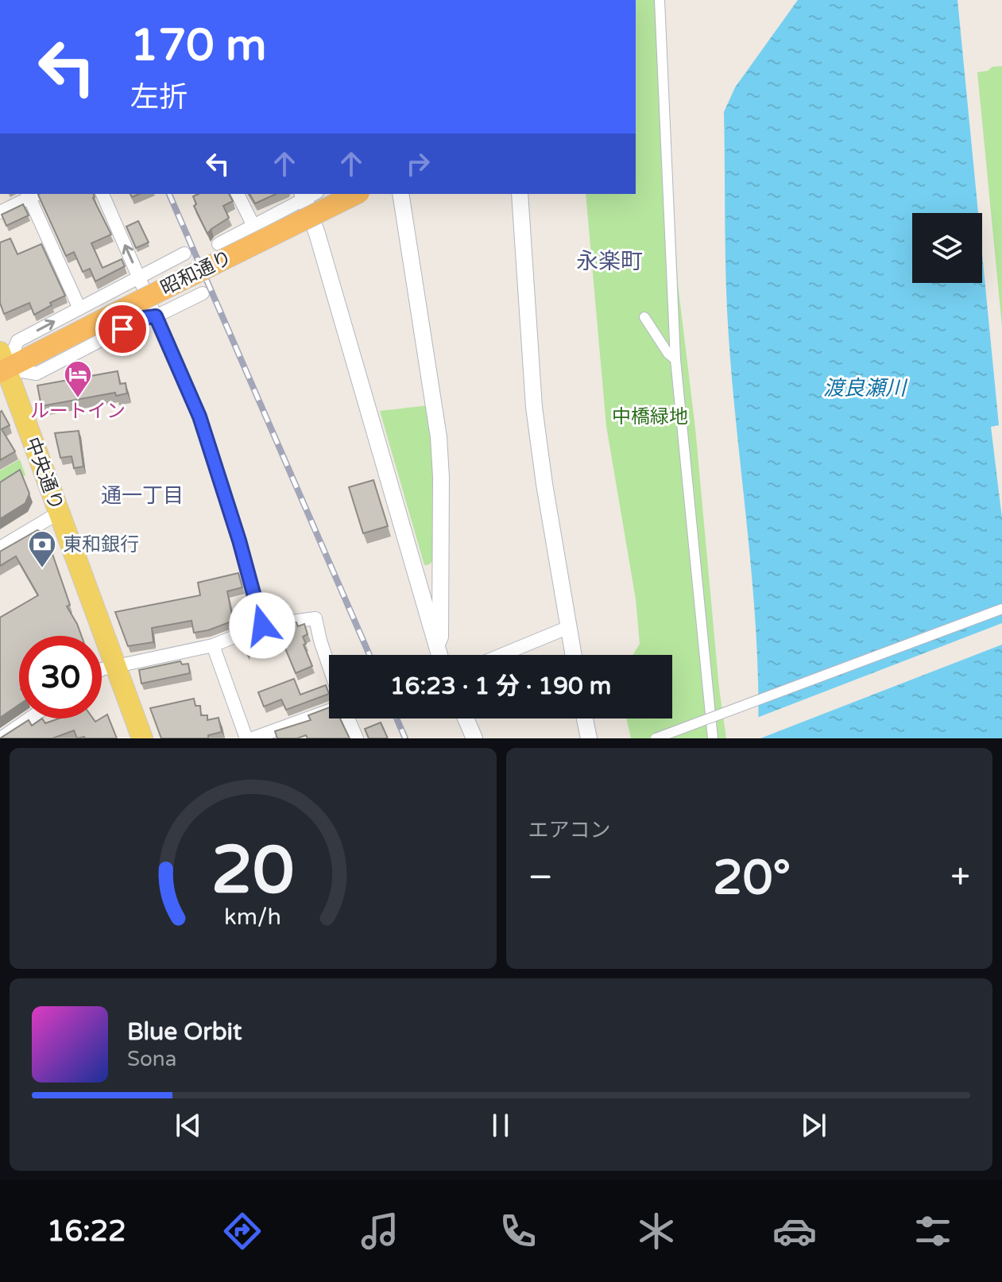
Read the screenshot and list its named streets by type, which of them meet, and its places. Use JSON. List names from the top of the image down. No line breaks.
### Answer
{"streets":{"highway":["昭和通り"],"main road":["中央通り"]},"crossings":[["昭和通り","中央通り"]],"districts":["永楽町","通一丁目"],"water":["渡良瀬川"],"parks":["中橋緑地"],"places":{"hotel":["ルートイン"],"bank":["東和銀行"]},"page":{"turn":["170 m","左折"],"limit":"30","trip":"16:23 · 1 分 · 190 m","tile":"エアコン","heat":["−","20°","+"],"song":["Blue Orbit","Sona"],"tabs":"16:22","gauge":["20","km/h"]}}
